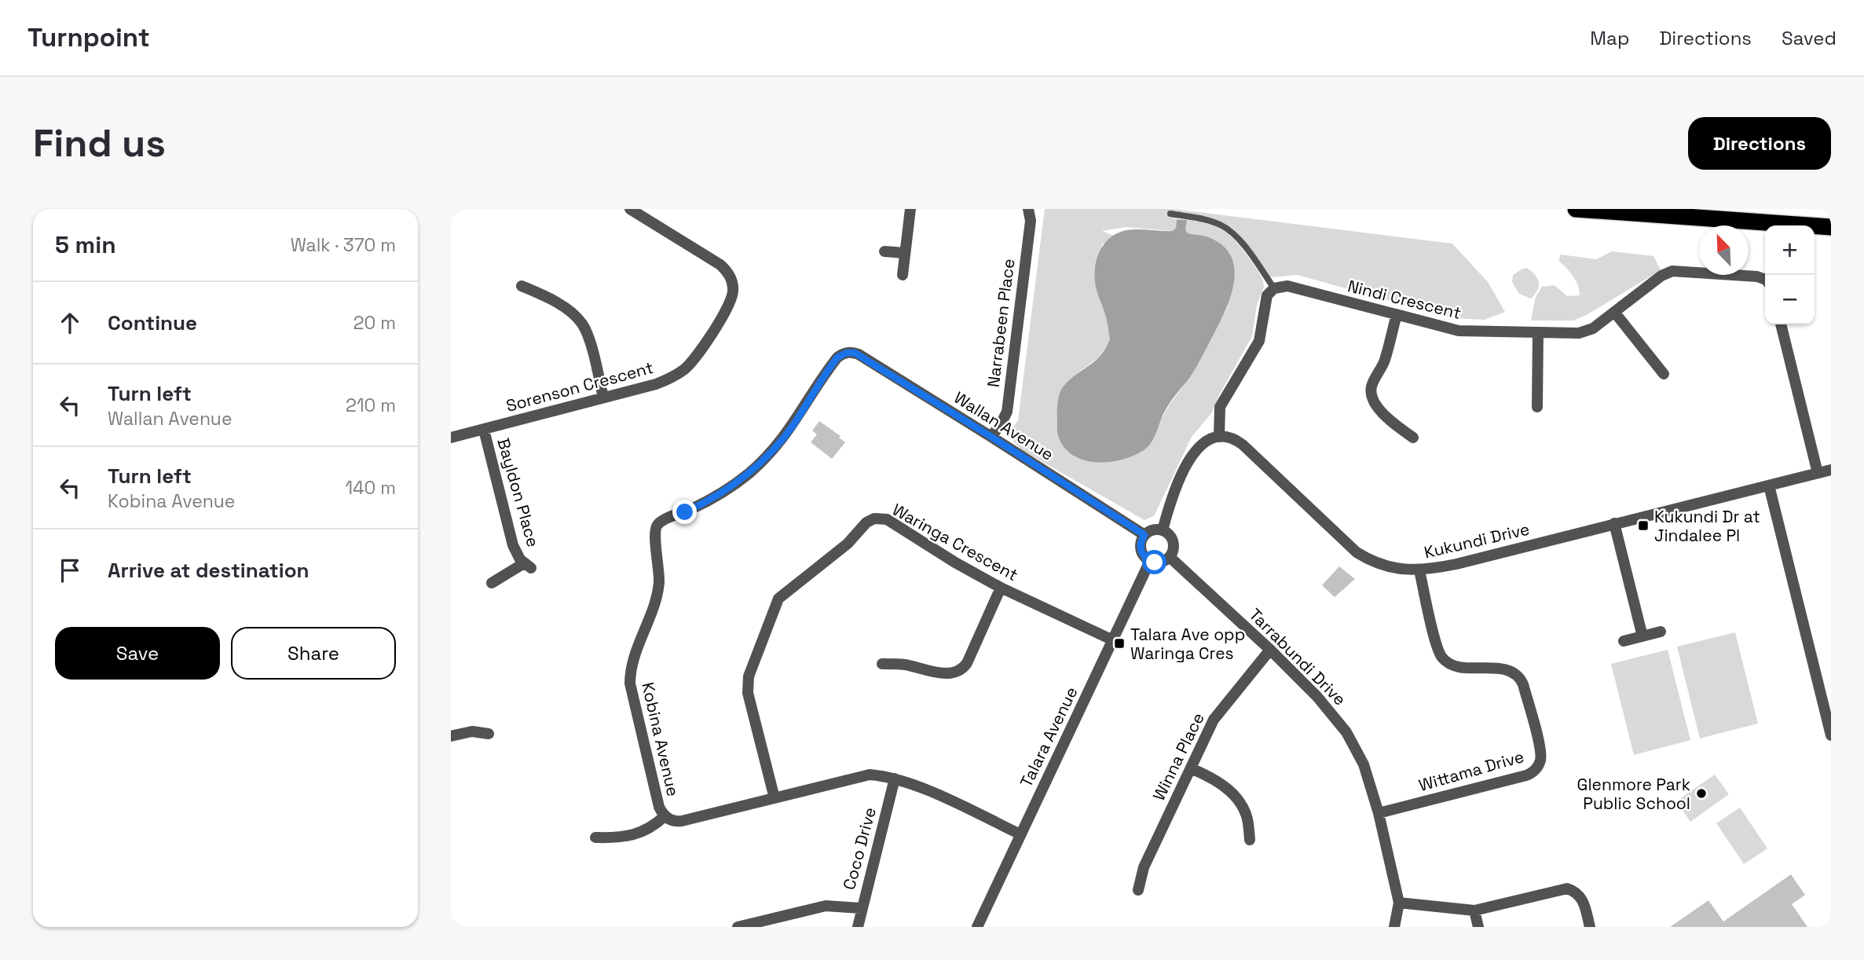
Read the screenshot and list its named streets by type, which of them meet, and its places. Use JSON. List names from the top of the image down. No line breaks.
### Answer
{"streets":{"street":["Nindi Crescent","Narrabeen Place","Sorenson Crescent","Wallan Avenue","Bayldon Place","Kukundi Drive","Waringa Crescent","Tarrabundi Drive","Talara Avenue","Kobina Avenue","Winna Place","Wittama Drive","Coco Drive"]},"crossings":[["Narrabeen Place","Wallan Avenue"],["Sorenson Crescent","Bayldon Place"],["Wallan Avenue","Tarrabundi Drive"],["Wallan Avenue","Talara Avenue"],["Wallan Avenue","Kobina Avenue"],["Kukundi Drive","Wittama Drive"],["Waringa Crescent","Talara Avenue"],["Waringa Crescent","Kobina Avenue"],["Tarrabundi Drive","Talara Avenue"],["Tarrabundi Drive","Winna Place"],["Tarrabundi Drive","Wittama Drive"],["Talara Avenue","Kobina Avenue"],["Kobina Avenue","Coco Drive"]],"places":{"transit":["Kukundi Dr at Jindalee Pl","Talara Ave opp Waringa Cres"],"other":["Glenmore Park Public School"]},"north":"top left","page":{"header":"Turnpoint","nav":["Map","Directions","Saved"],"buttons":["Directions",["Save","Share"]],"title":"Find us","heading":["5 min","Walk · 370 m"],"map_buttons":["+","−"],"list":[["Continue","20 m"],["Turn left","Wallan Avenue","210 m"],["Turn left","Kobina Avenue","140 m"],"Arrive at destination"]}}
